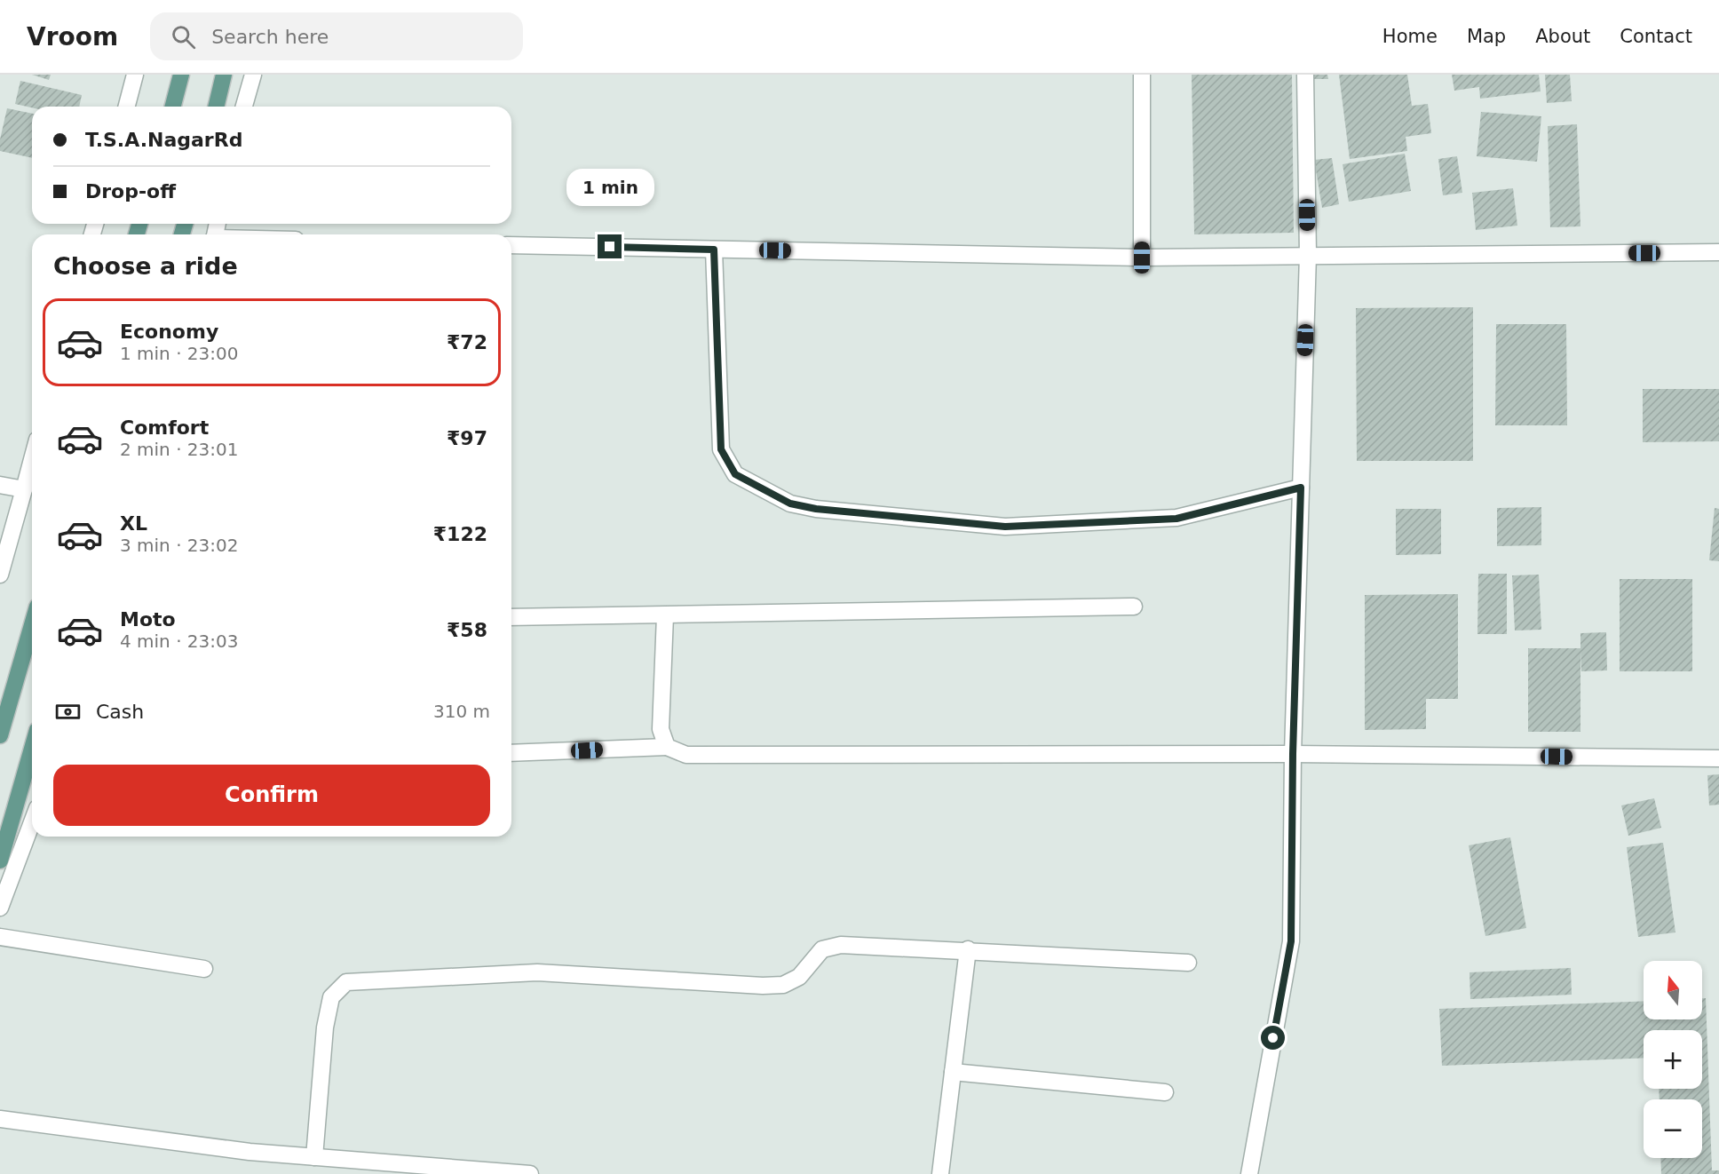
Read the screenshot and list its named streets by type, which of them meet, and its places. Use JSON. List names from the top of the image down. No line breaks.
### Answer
{"north":"top","page":{"header":"Vroom","search":"Search here","nav":["Home","Map","About","Contact"],"banner":["T.S.A.NagarRd","Drop-off"],"bubble":"1 min","heading":"Choose a ride","list":[{"name":"Economy","note":"1 min · 23:00","value":"₹72"},{"name":"Comfort","note":"2 min · 23:01","value":"₹97"},{"name":"XL","note":"3 min · 23:02","value":"₹122"},{"name":"Moto","note":"4 min · 23:03","value":"₹58"}],"pay":["Cash","310 m"],"buttons":"Confirm","map_buttons":["+","−"]}}
